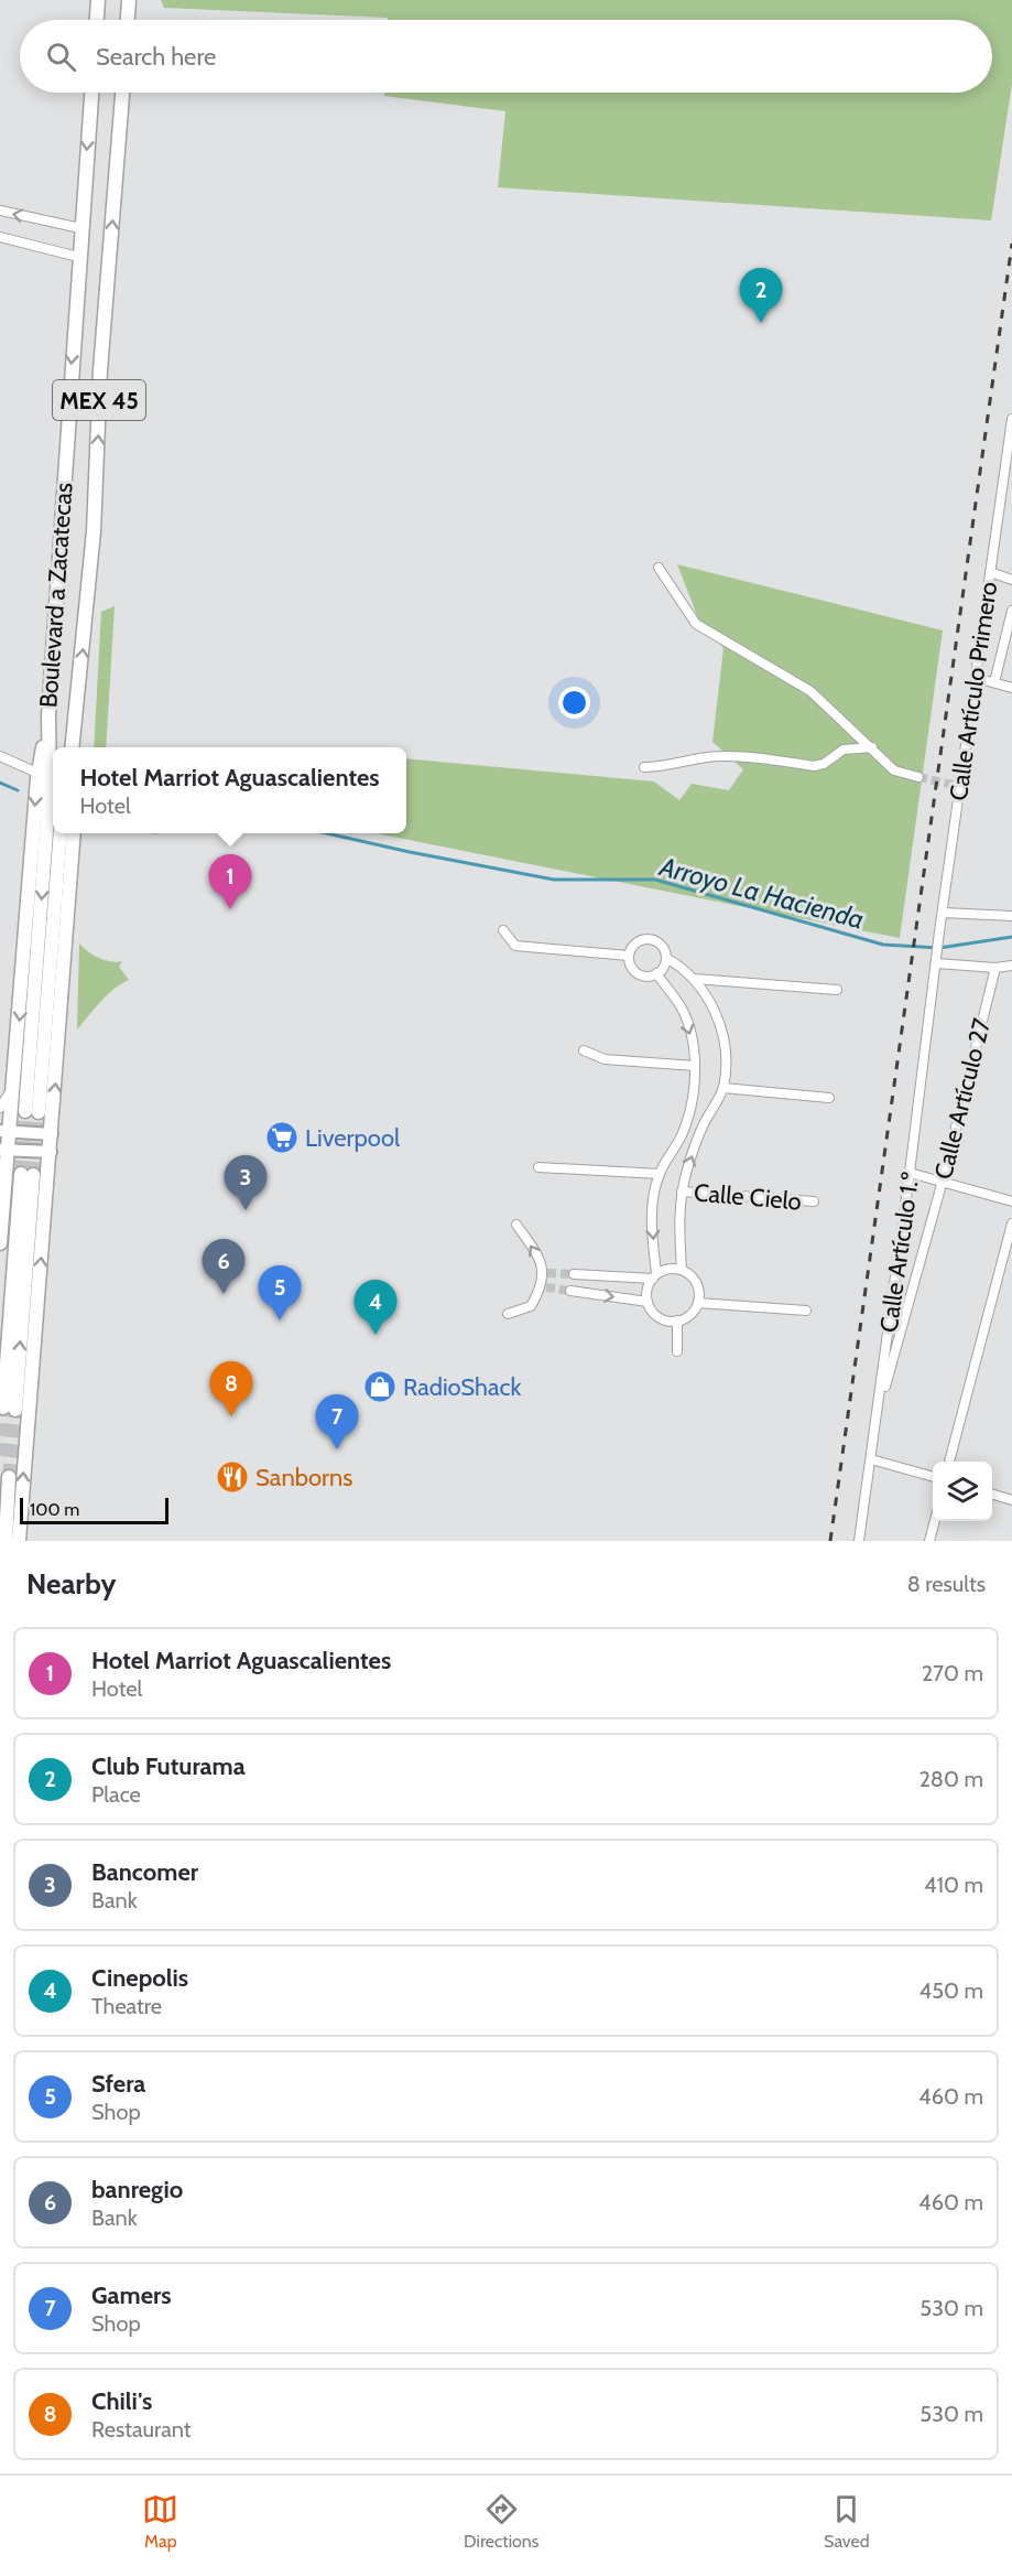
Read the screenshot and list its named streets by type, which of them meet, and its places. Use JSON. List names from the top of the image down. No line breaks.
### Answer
{"streets":{"main road":["MEX 45","Boulevard a Zacatecas"],"street":["Calle Artículo Primero","Calle Artículo 27","Calle Cielo","Calle Artículo 1.º"]},"crossings":[["Calle Artículo Primero","Calle Artículo 1.º"],["Calle Artículo 27","Calle Artículo 1.º"]],"water":["Arroyo La Hacienda"],"places":{"supermarket":["Liverpool"],"shop":["RadioShack"],"restaurant":["Sanborns"]},"scale_bar":"100 m","page":{"search":"Search here","pins":["2","1","3","6","5","4","8","7"],"popup":["Hotel Marriot Aguascalientes","Hotel"],"scale":"100 m","heading":["Nearby","8 results"],"list":[{"mark":"1","name":"Hotel Marriot Aguascalientes","note":"Hotel","value":"270 m"},{"mark":"2","name":"Club Futurama","note":"Place","value":"280 m"},{"mark":"3","name":"Bancomer","note":"Bank","value":"410 m"},{"mark":"4","name":"Cinepolis","note":"Theatre","value":"450 m"},{"mark":"5","name":"Sfera","note":"Shop","value":"460 m"},{"mark":"6","name":"banregio","note":"Bank","value":"460 m"},{"mark":"7","name":"Gamers","note":"Shop","value":"530 m"},{"mark":"8","name":"Chili's","note":"Restaurant","value":"530 m"}],"nav":["Map","Directions","Saved"]}}
